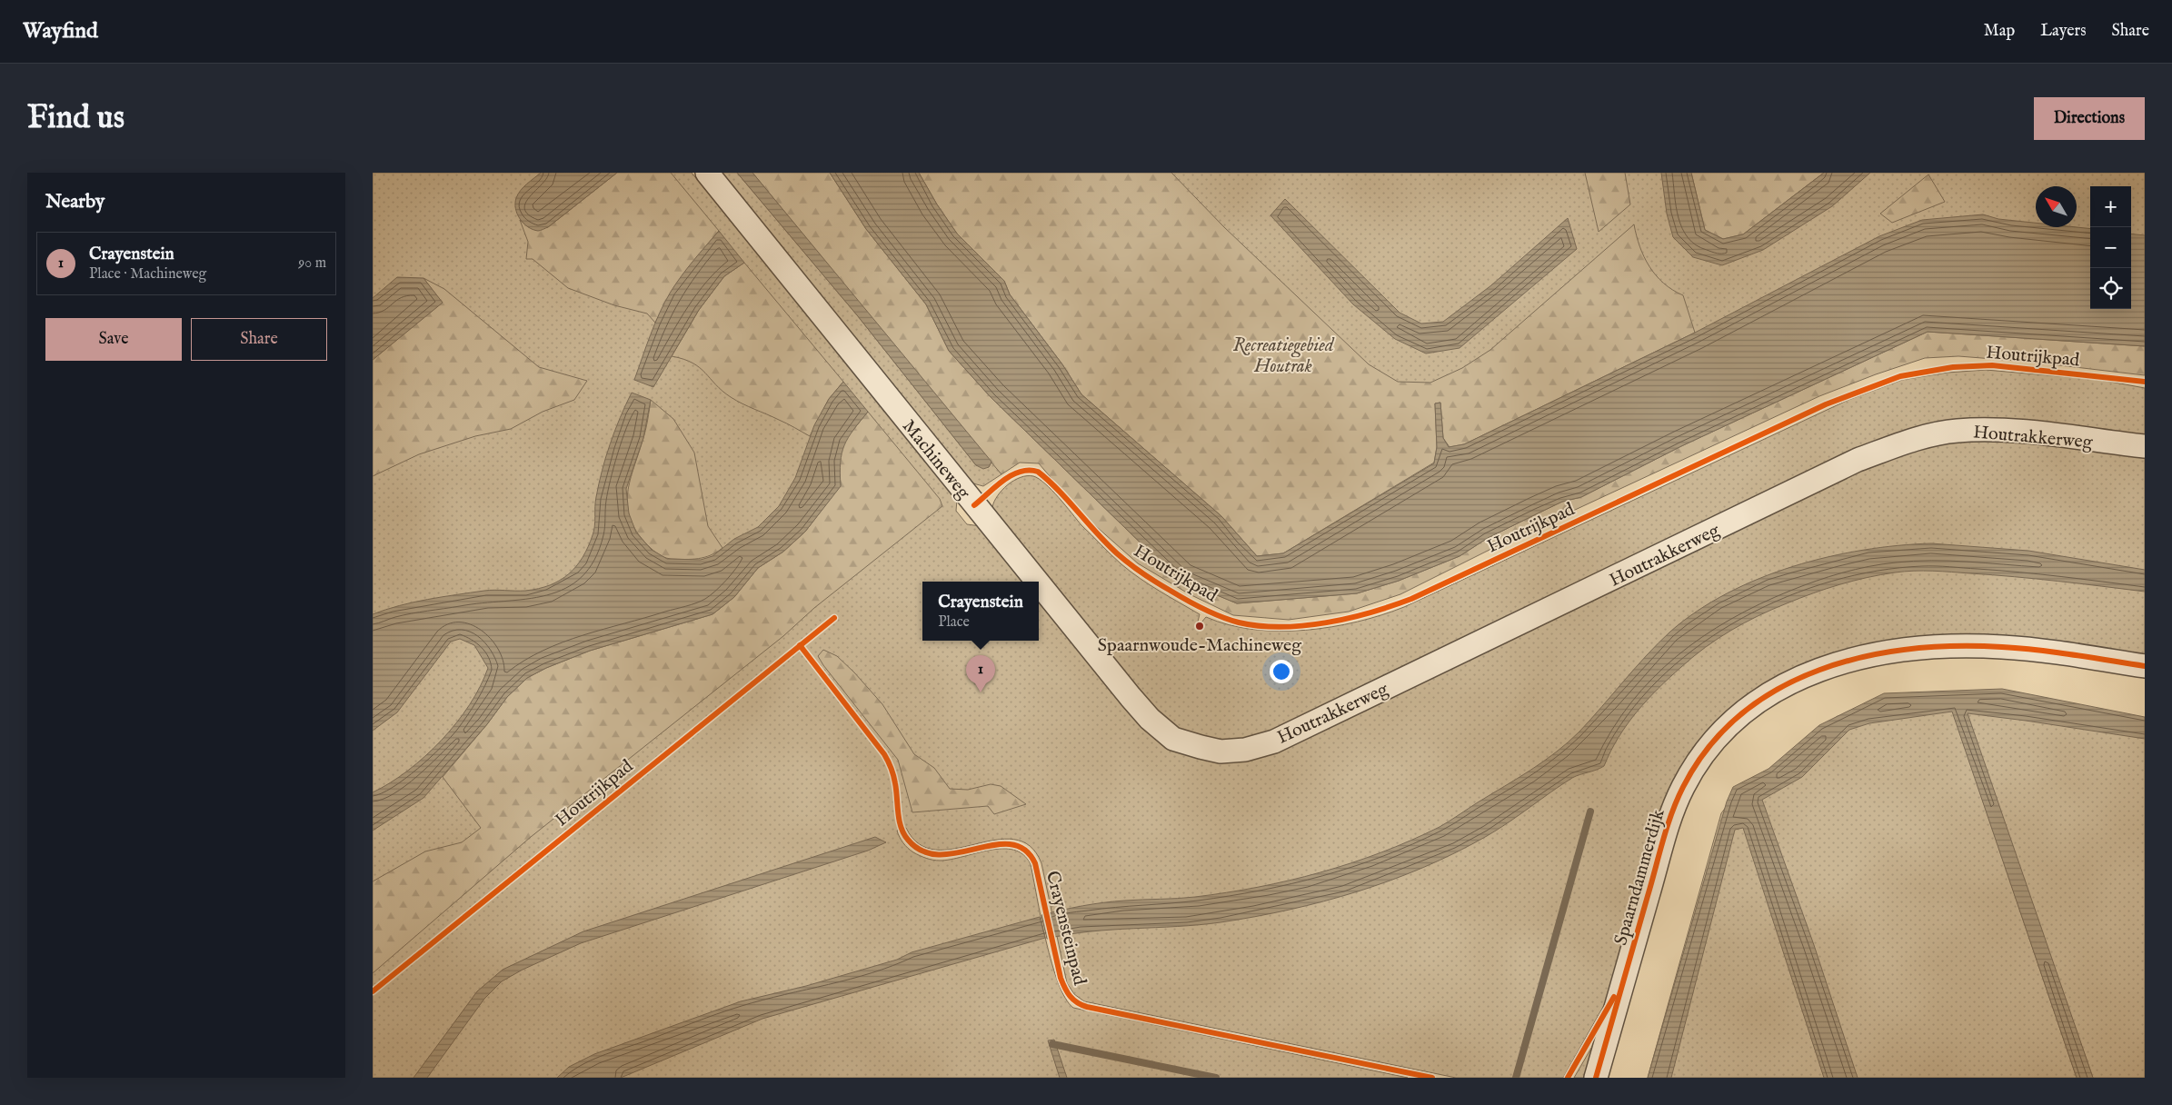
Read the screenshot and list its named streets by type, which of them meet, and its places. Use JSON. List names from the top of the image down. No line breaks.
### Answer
{"streets":{"street":["Houtrakkerweg","Machineweg","Spaarndammerdijk"],"cycle path":["Houtrijkpad","Crayensteinpad"]},"crossings":[["Houtrakkerweg","Machineweg"]],"parks":["Recreatiegebied Houtrak"],"places":["Spaarnwoude-Machineweg"],"north":"top left","page":{"header":"Wayfind","nav":["Map","Layers","Share"],"buttons":["Directions",["Save","Share"]],"title":"Find us","heading":"Nearby","map_buttons":["+","−"],"list":[{"mark":"1","name":"Crayenstein","note":"Place · Machineweg","value":"90 m"}],"popup":["Crayenstein","Place"],"pins":"1"}}
